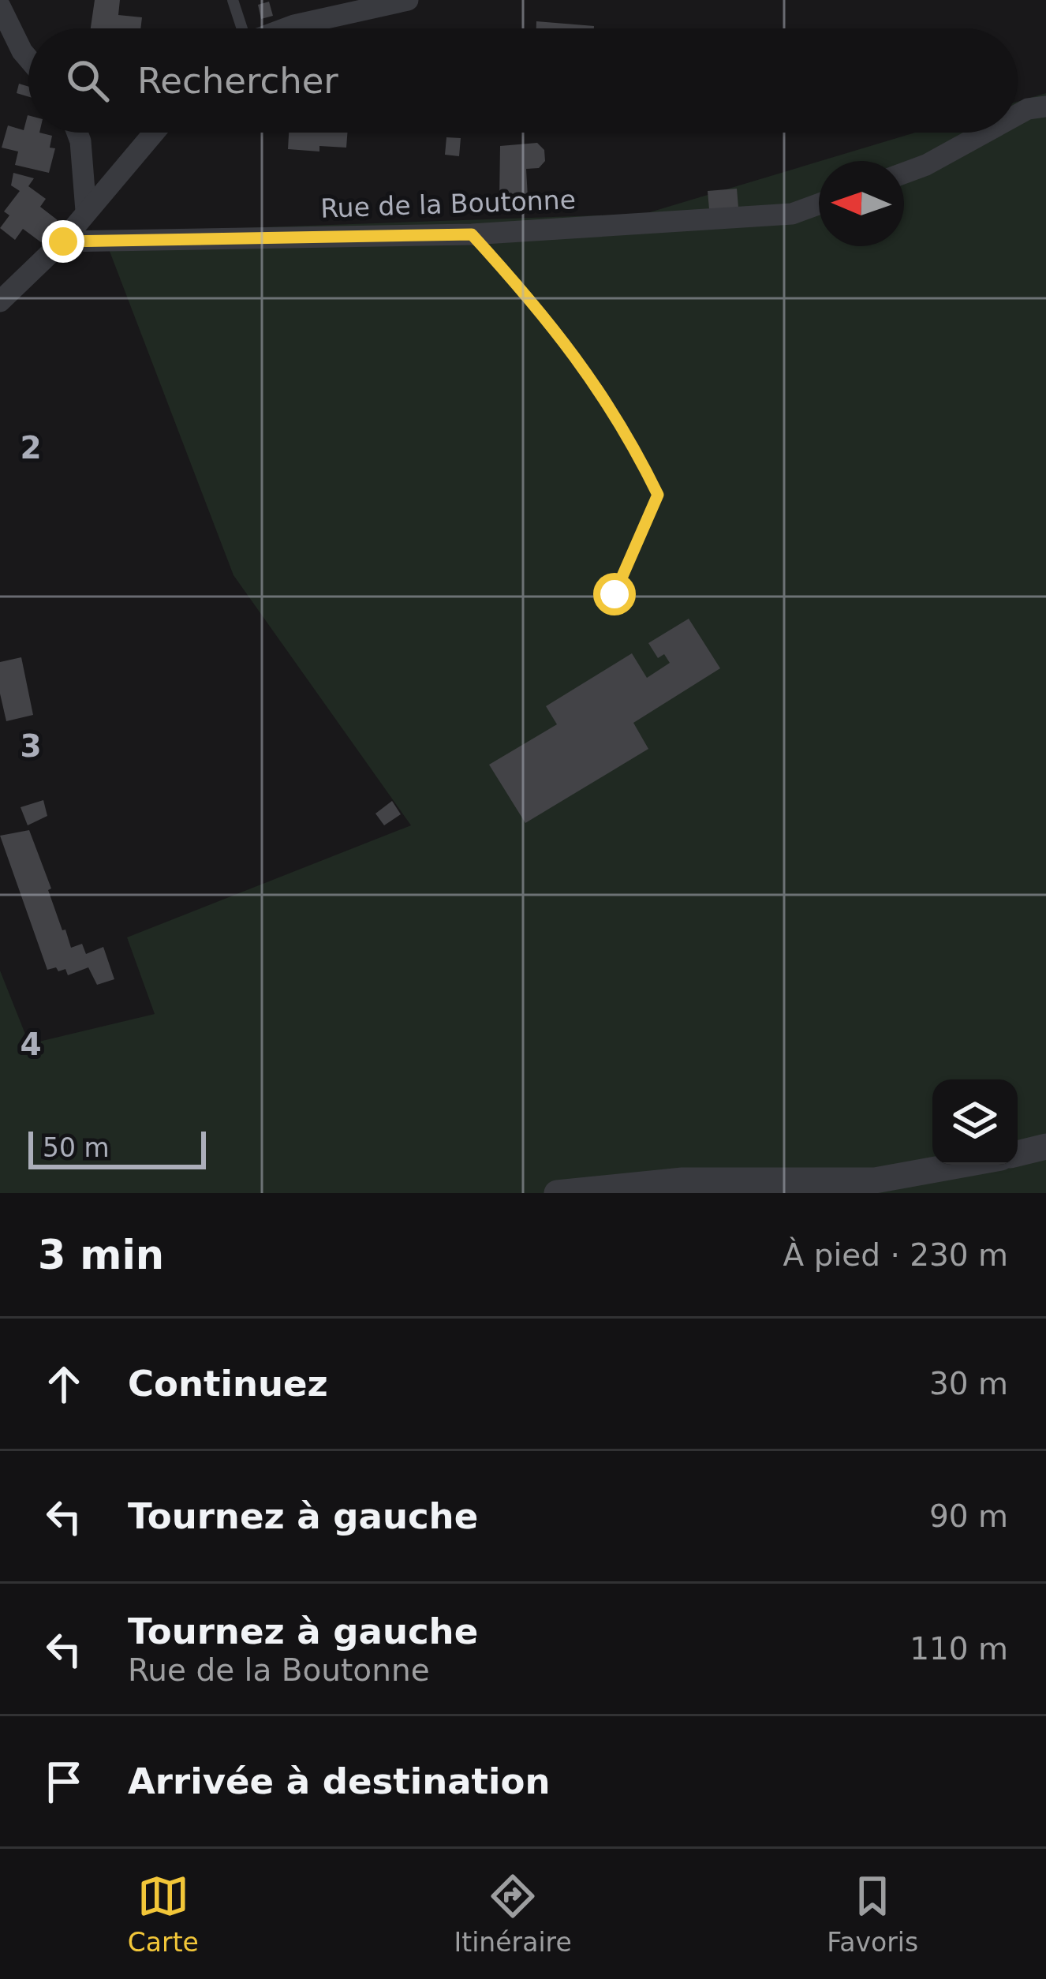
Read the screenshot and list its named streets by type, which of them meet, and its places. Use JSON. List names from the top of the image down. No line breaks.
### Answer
{"streets":{"street":["Rue de la Boutonne"]},"scale_bar":"50 m","north":"left","page":{"search":"Rechercher","scale":"50 m","heading":["3 min","À pied · 230 m"],"list":[["Continuez","30 m"],["Tournez à gauche","90 m"],["Tournez à gauche","Rue de la Boutonne","110 m"],"Arrivée à destination"],"nav":["Carte","Itinéraire","Favoris"]},"grid":{"rows":["2","3","4"]}}
